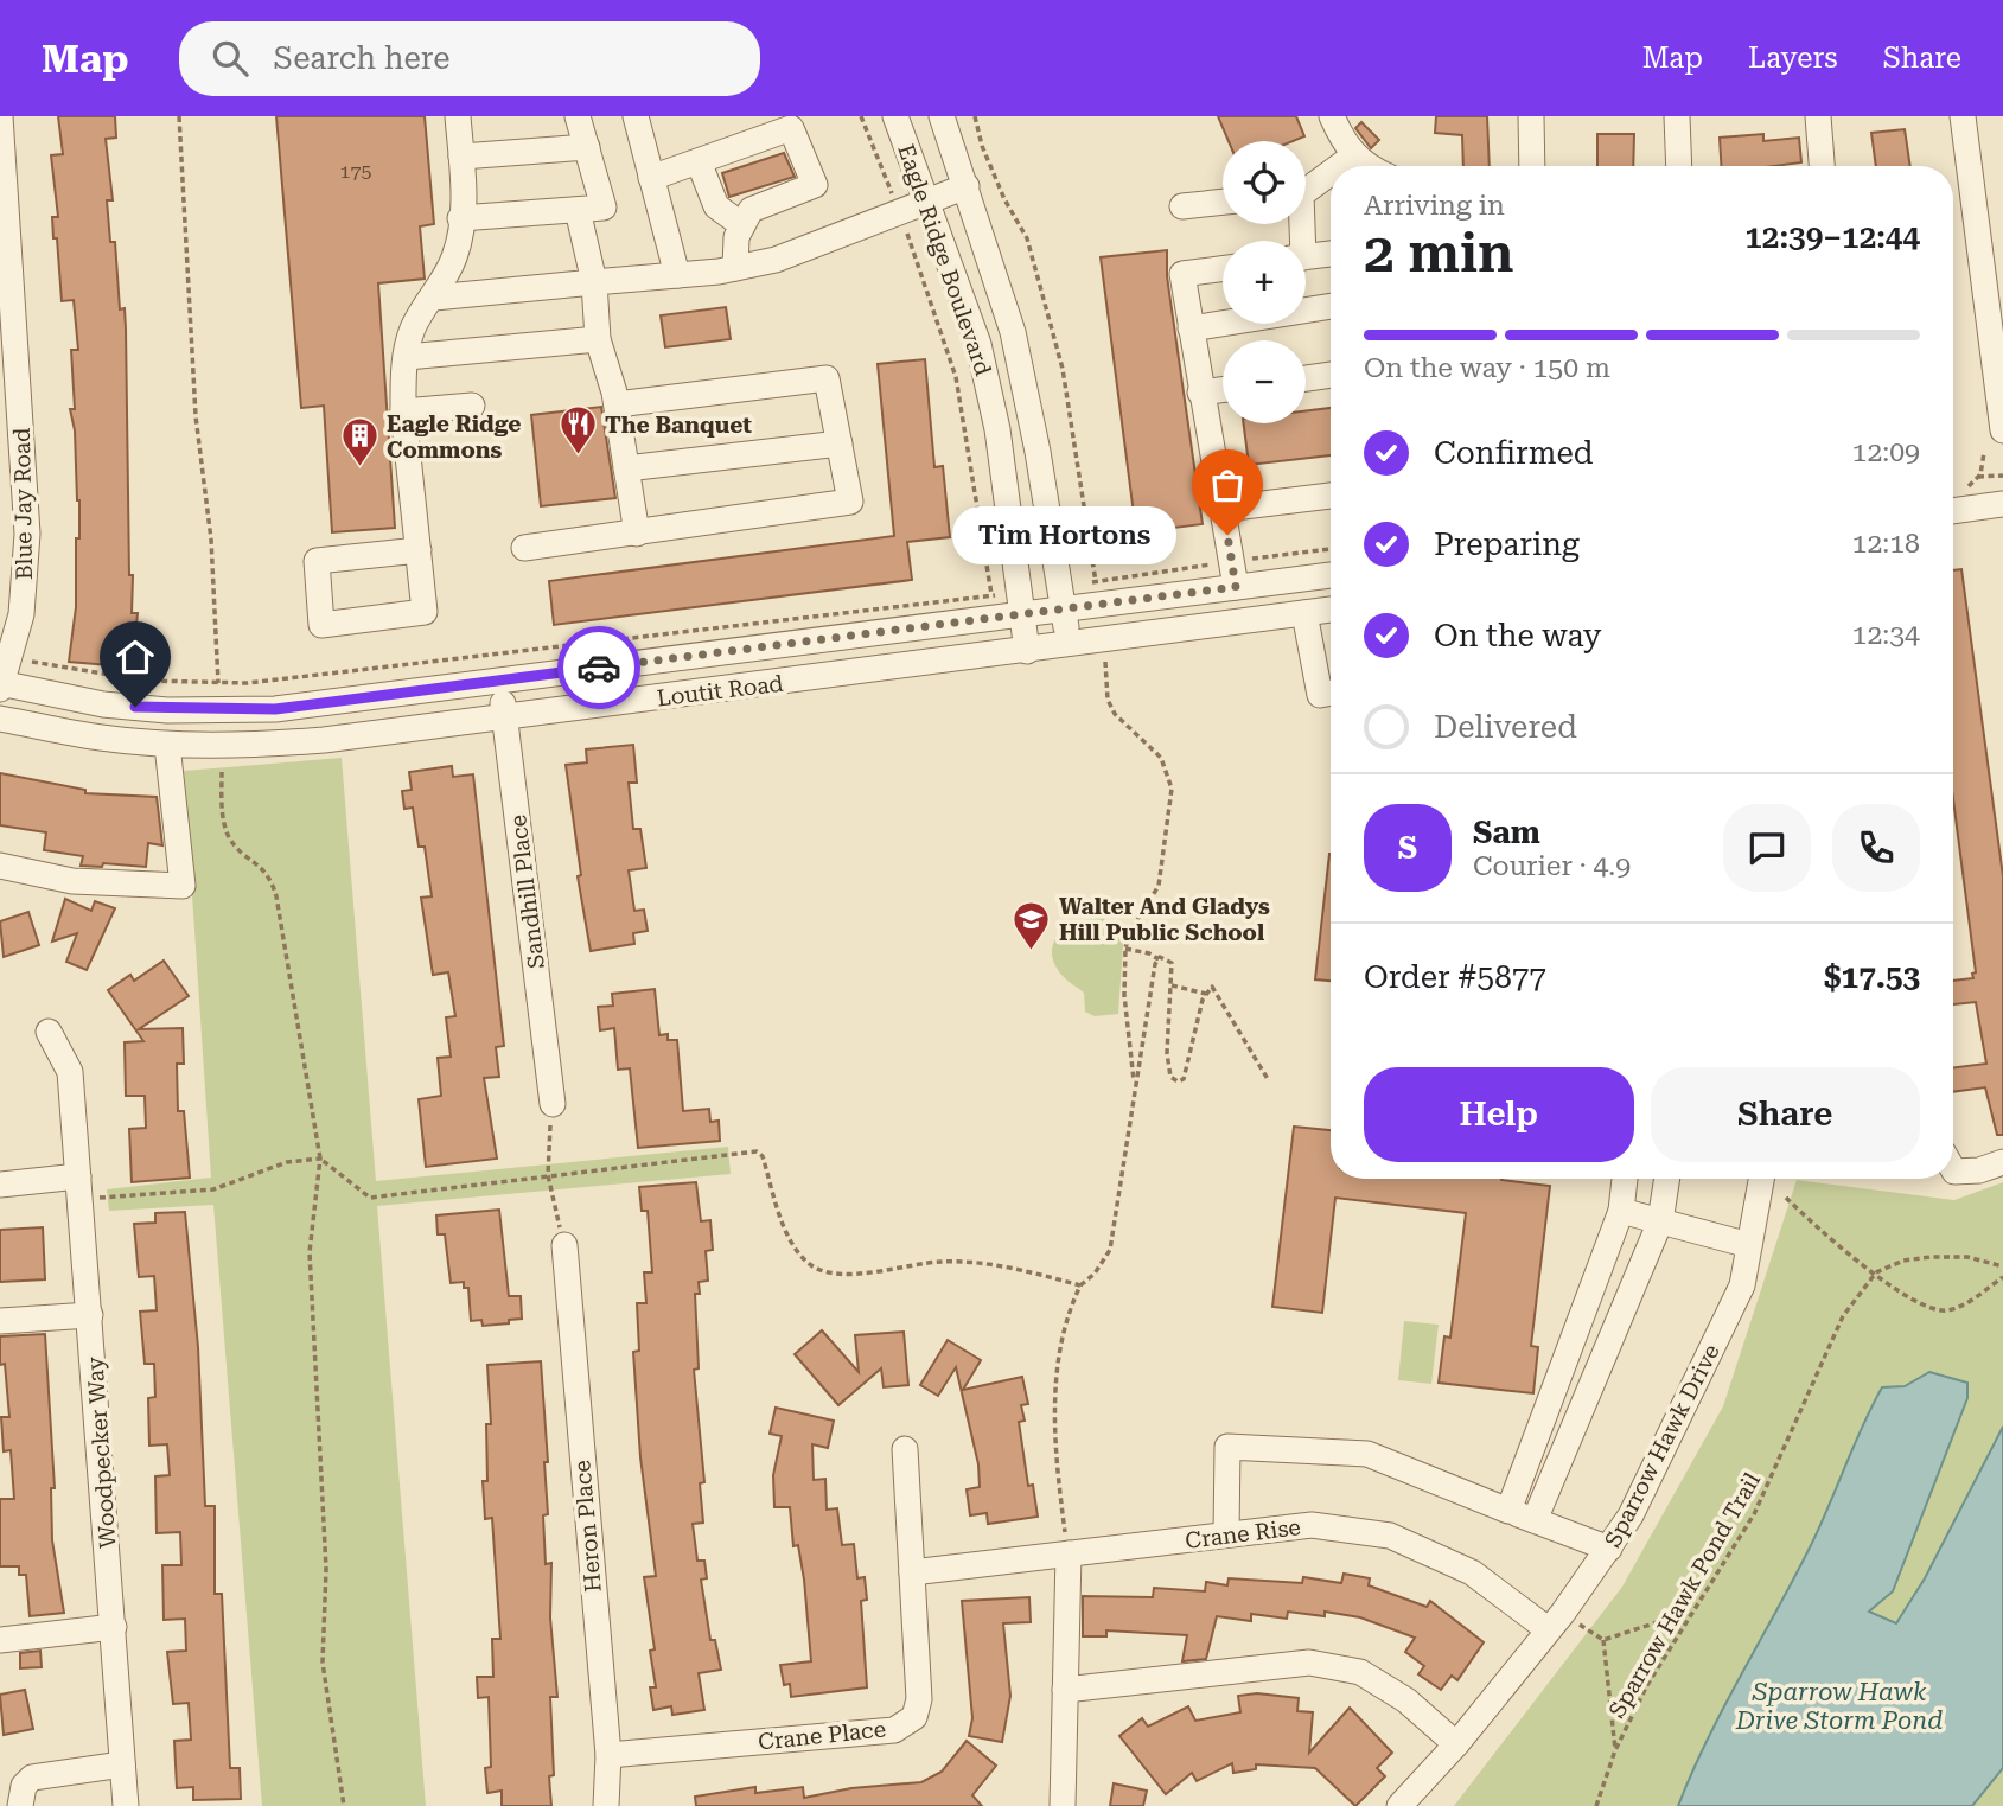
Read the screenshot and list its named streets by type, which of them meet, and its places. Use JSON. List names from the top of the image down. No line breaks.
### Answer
{"streets":{"street":["Eagle Ridge Boulevard","Blue Jay Road","Loutit Road","Sandhill Place","Sparrow Hawk Drive","Woodpecker Way","Heron Place","Crane Rise","Crane Place"],"path":["Sparrow Hawk Pond Trail"]},"crossings":[["Eagle Ridge Boulevard","Loutit Road"],["Blue Jay Road","Loutit Road"],["Loutit Road","Sandhill Place"],["Sparrow Hawk Drive","Crane Rise"],["Heron Place","Crane Place"],["Crane Rise","Crane Place"]],"water":["Sparrow Hawk Drive Storm Pond"],"places":{"restaurant":["The Banquet"],"building":["Eagle Ridge Commons"],"other":["Tim Hortons"],"school or university":["Walter And Gladys Hill Public School"]},"house_numbers":["175"],"page":{"header":"Map","search":"Search here","nav":["Map","Layers","Share"],"map_buttons":["+","−"],"heading":["2 min","Arriving in","12:39–12:44"],"panel":["Sam","Courier · 4.9","Order #5877","$17.53"],"bar":"On the way · 150 m","list":[["Confirmed","12:09"],["Preparing","12:18"],["On the way","12:34"],"Delivered"],"bubble":"Tim Hortons","round":"S","buttons":["Help","Share"]}}
